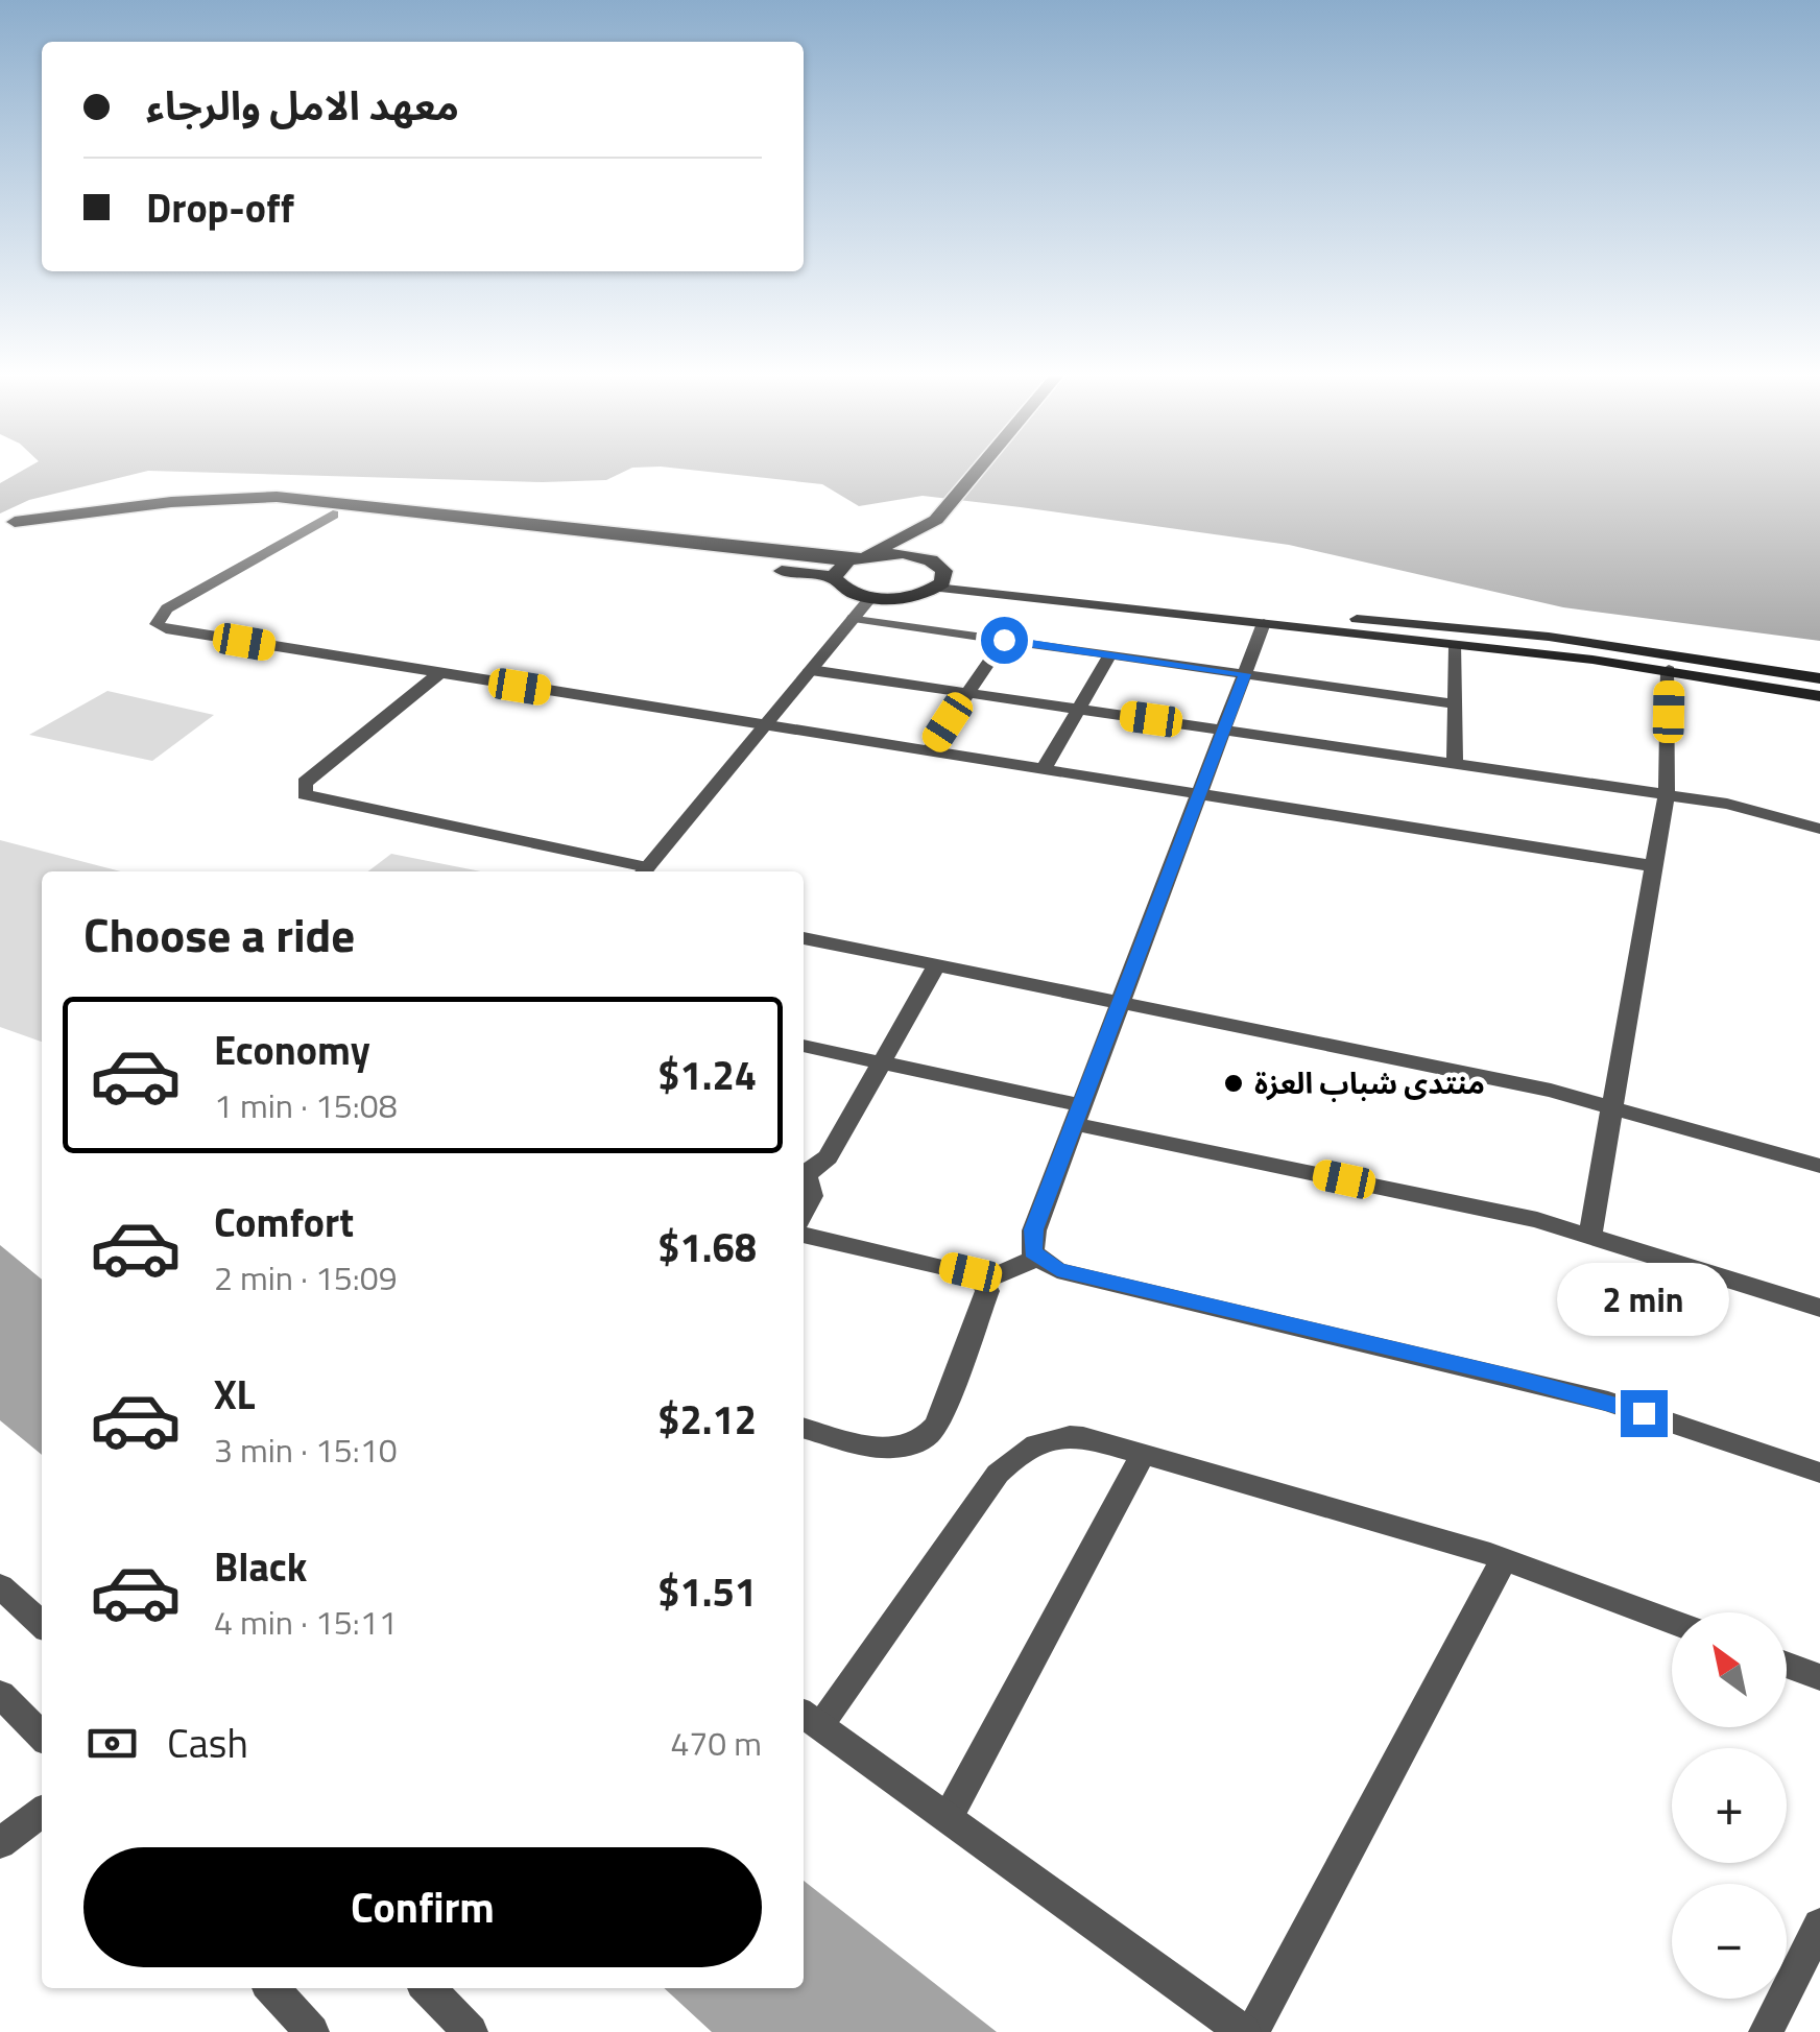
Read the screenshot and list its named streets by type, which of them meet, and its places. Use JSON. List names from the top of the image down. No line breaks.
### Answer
{"places":["منتدى شباب العزة"],"north":"top left","page":{"banner":["معهد الامل والرجاء","Drop-off"],"heading":"Choose a ride","list":[{"name":"Economy","note":"1 min · 15:08","value":"$1.24"},{"name":"Comfort","note":"2 min · 15:09","value":"$1.68"},{"name":"XL","note":"3 min · 15:10","value":"$2.12"},{"name":"Black","note":"4 min · 15:11","value":"$1.51"}],"bubble":"2 min","map_buttons":["+","−"],"pay":["Cash","470 m"],"buttons":"Confirm"}}
